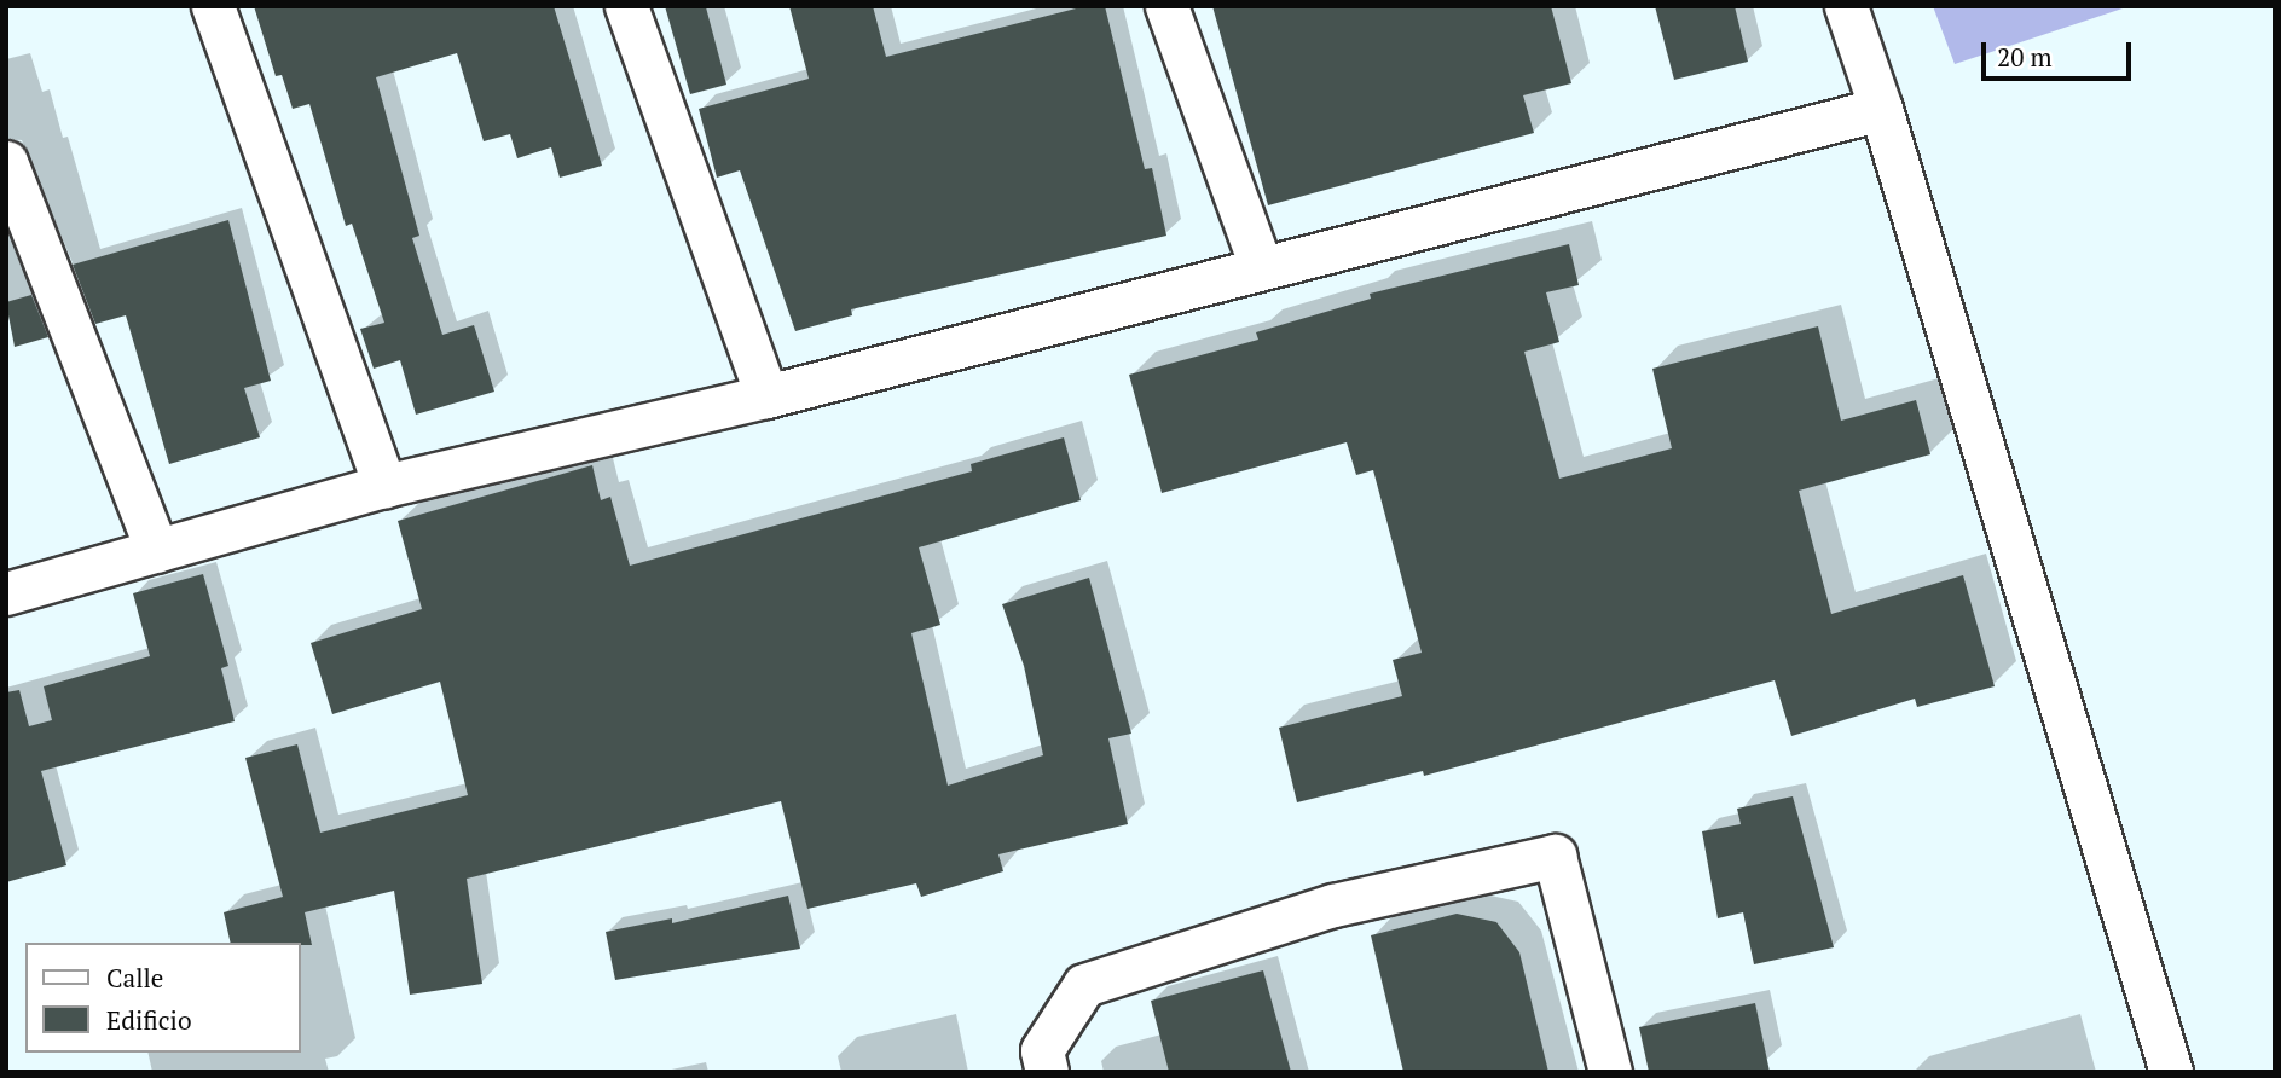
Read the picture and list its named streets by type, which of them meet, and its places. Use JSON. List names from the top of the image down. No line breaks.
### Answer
{"legend":["Calle","Edificio"],"scale_bar":"20 m"}
